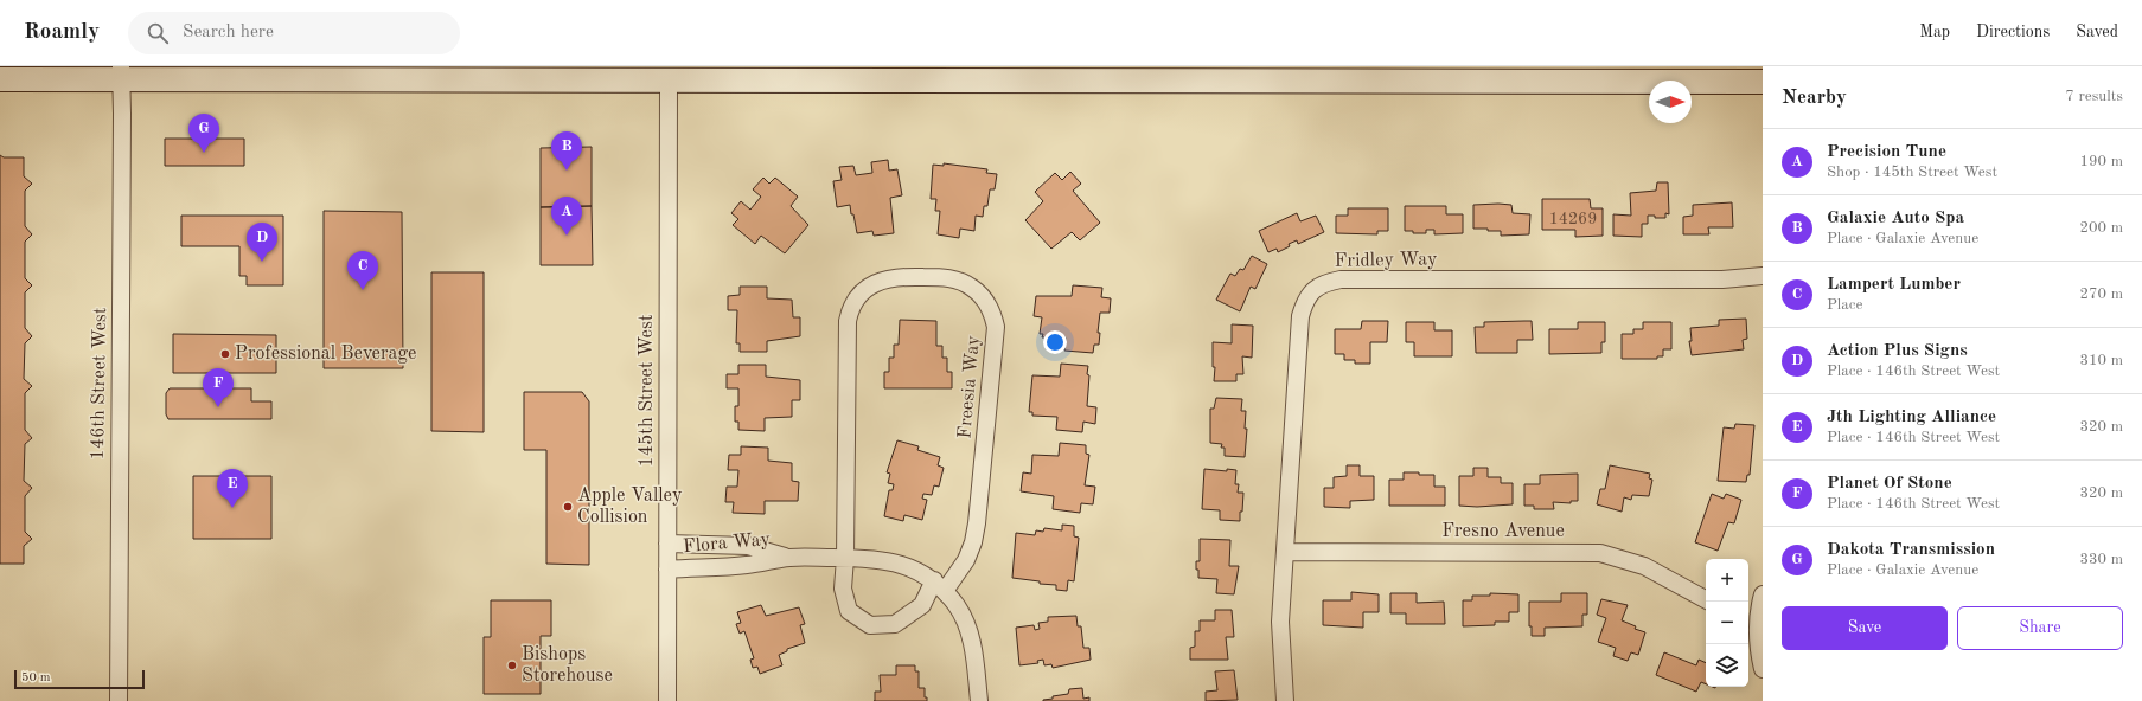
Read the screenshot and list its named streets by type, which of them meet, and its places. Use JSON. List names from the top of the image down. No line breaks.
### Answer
{"streets":{"street":["Fridley Way","146th Street West","Freesia Way","145th Street West","Fresno Avenue","Flora Way"]},"crossings":[["Fridley Way","Fresno Avenue"],["Freesia Way","Flora Way"],["145th Street West","Flora Way"]],"places":["Professional Beverage","Apple Valley Collision","Bishops Storehouse"],"house_numbers":["14269"],"scale_bar":"50 m","north":"right","page":{"header":"Roamly","search":"Search here","nav":["Map","Directions","Saved"],"heading":["Nearby","7 results"],"pins":["G","B","A","D","C","F","E"],"list":[{"mark":"A","name":"Precision Tune","note":"Shop · 145th Street West","value":"190 m"},{"mark":"B","name":"Galaxie Auto Spa","note":"Place · Galaxie Avenue","value":"200 m"},{"mark":"C","name":"Lampert Lumber","note":"Place","value":"270 m"},{"mark":"D","name":"Action Plus Signs","note":"Place · 146th Street West","value":"310 m"},{"mark":"E","name":"Jth Lighting Alliance","note":"Place · 146th Street West","value":"320 m"},{"mark":"F","name":"Planet Of Stone","note":"Place · 146th Street West","value":"320 m"},{"mark":"G","name":"Dakota Transmission","note":"Place · Galaxie Avenue","value":"330 m"}],"map_buttons":["+","−"],"buttons":["Save","Share"],"scale":"50 m"}}
